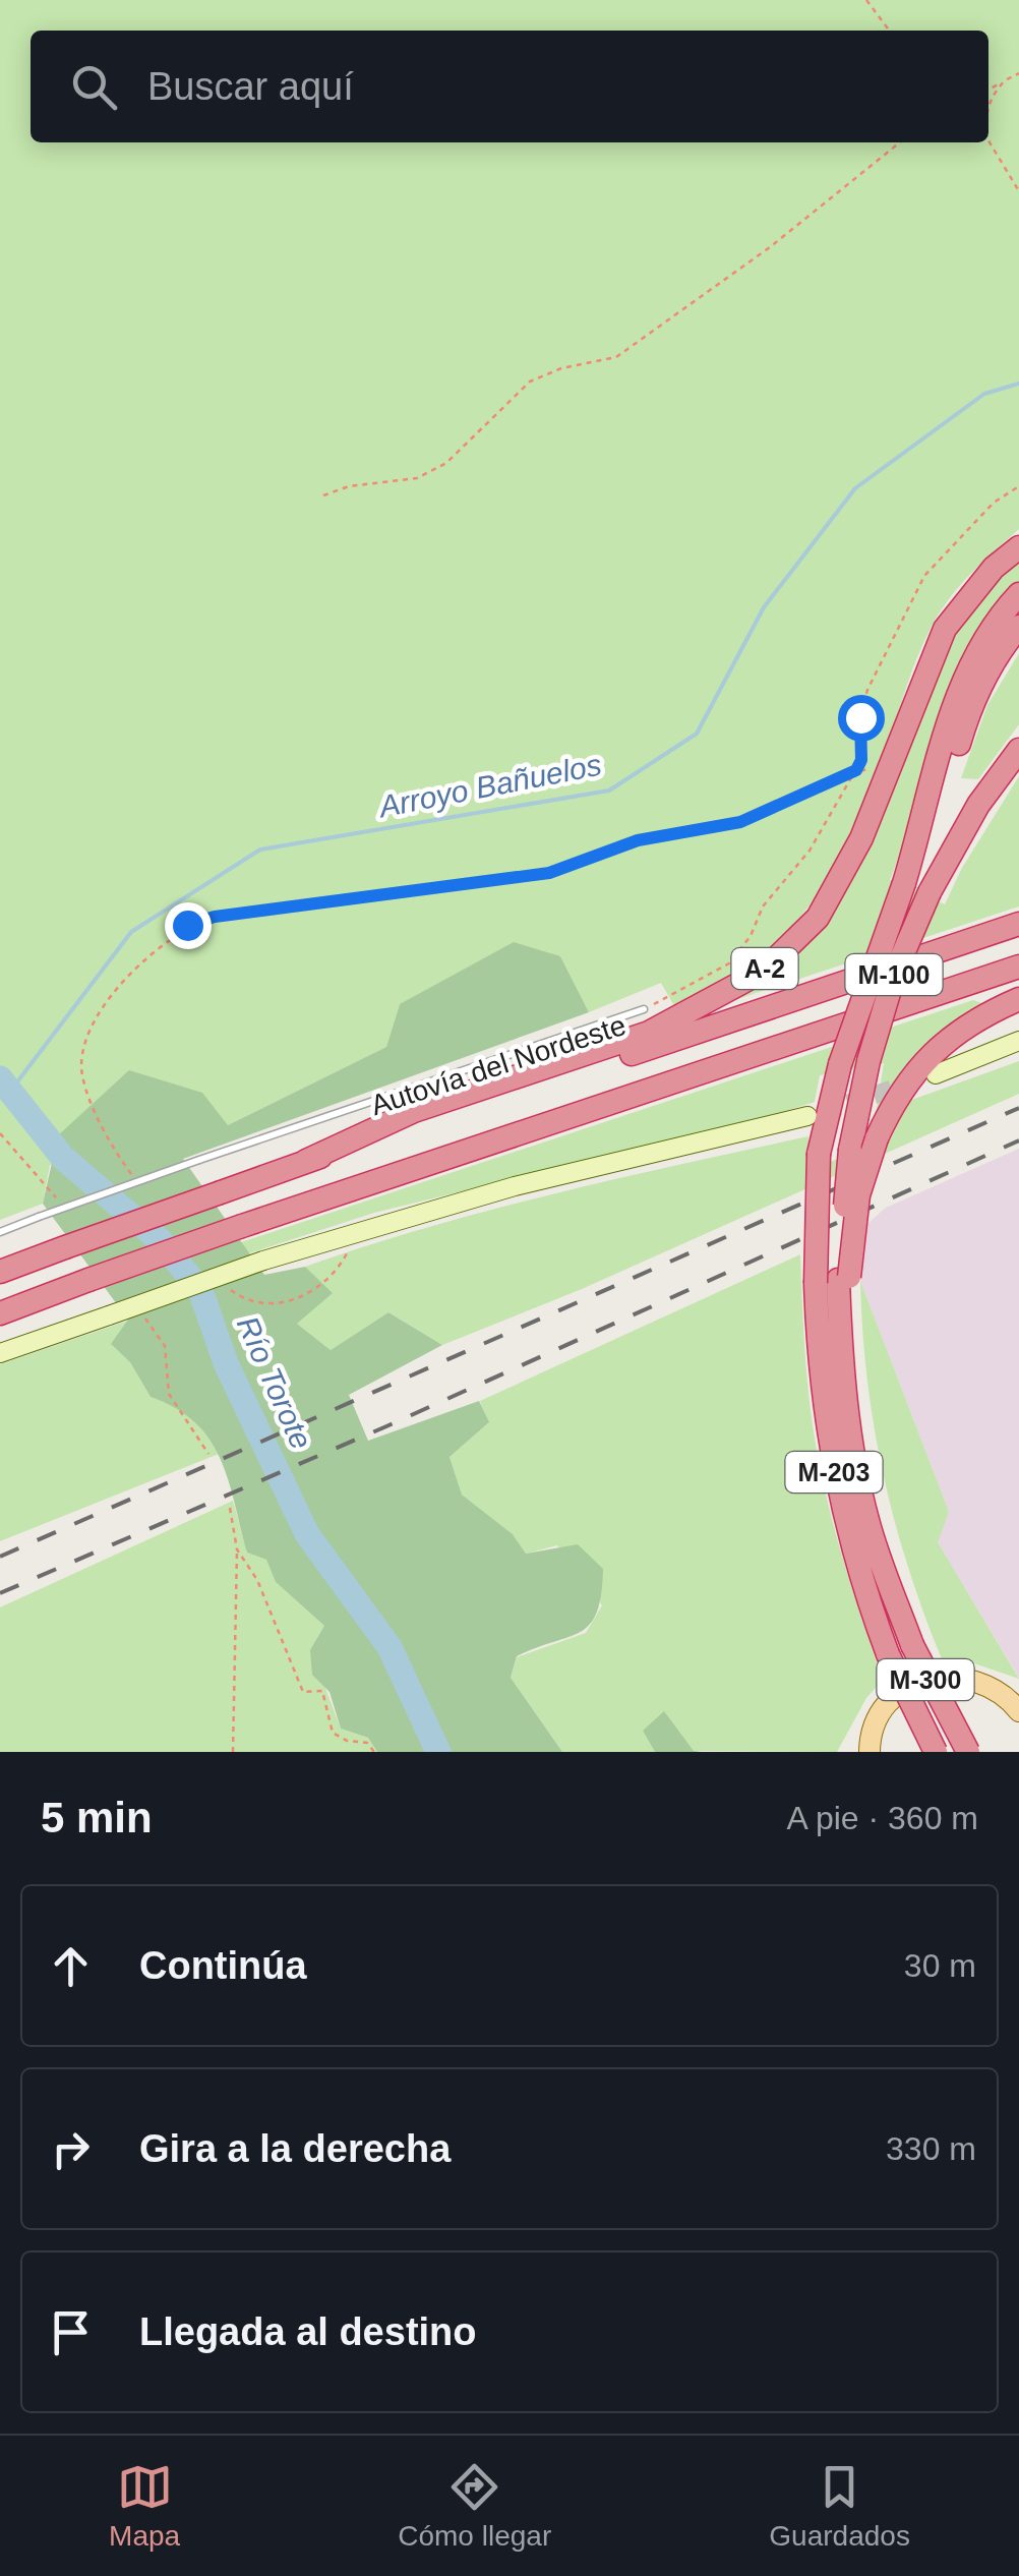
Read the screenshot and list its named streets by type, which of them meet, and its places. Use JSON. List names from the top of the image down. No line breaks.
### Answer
{"streets":{"highway":["A-2","M-100","Autovía del Nordeste","M-203"],"main road":["M-300"]},"crossings":[["A-2","Autovía del Nordeste"],["M-100","M-203"]],"water":["Arroyo Bañuelos","Río Torote"],"page":{"search":"Buscar aquí","heading":["5 min","A pie · 360 m"],"list":[["Continúa","30 m"],["Gira a la derecha","330 m"],"Llegada al destino"],"nav":["Mapa","Cómo llegar","Guardados"]}}
